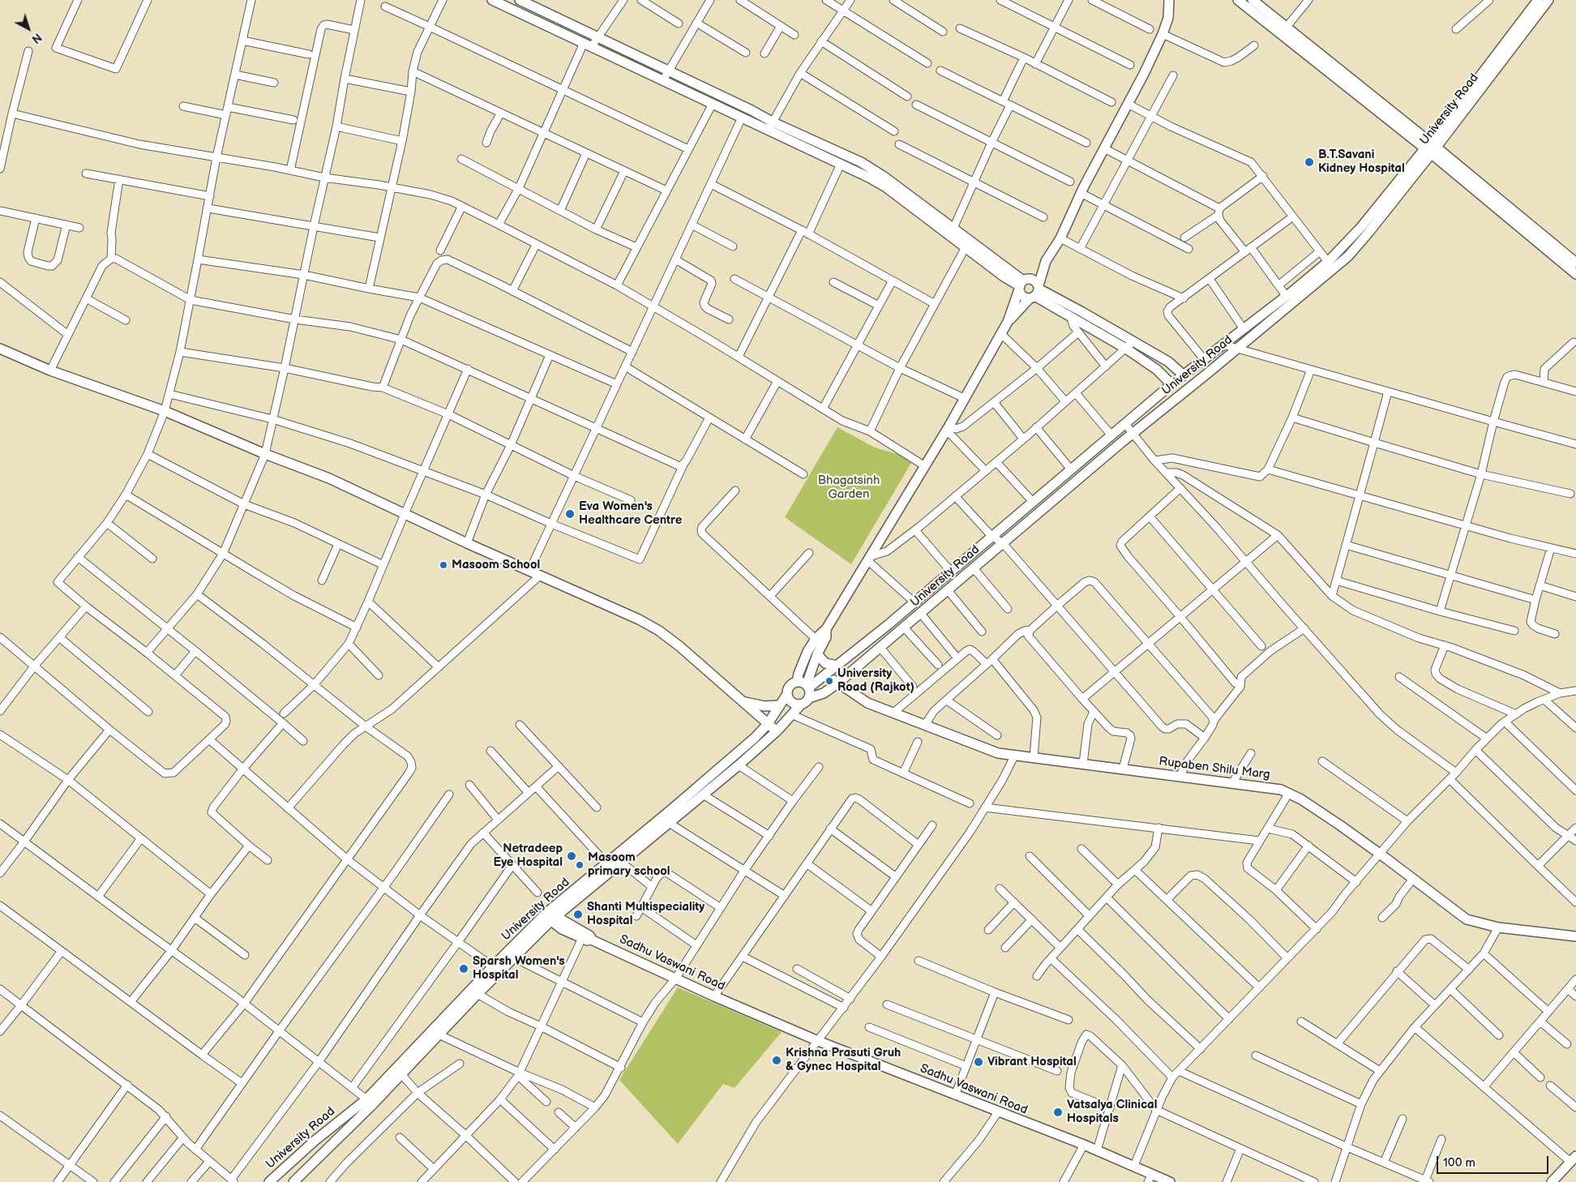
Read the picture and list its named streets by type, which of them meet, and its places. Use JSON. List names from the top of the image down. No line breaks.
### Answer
{"streets":{"street":["University Road","Rupaben Shilu Marg","Sadhu Vaswani Road"]},"crossings":[["University Road","Rupaben Shilu Marg"],["University Road","Sadhu Vaswani Road"]],"parks":["Bhagatsinh Garden"],"places":["B.T.Savani Kidney Hospital","Eva Women's Healthcare Centre","Masoom School","University Road (Rajkot)","Netradeep Eye Hospital","Masoom primary school","Shanti Multispeciality Hospital","Sparsh Women's Hospital","Krishna Prasuti Gruh & Gynec Hospital","Vibrant Hospital","Vatsalya Clinical Hospitals"],"scale_bar":"100 m","north":"bottom right"}
